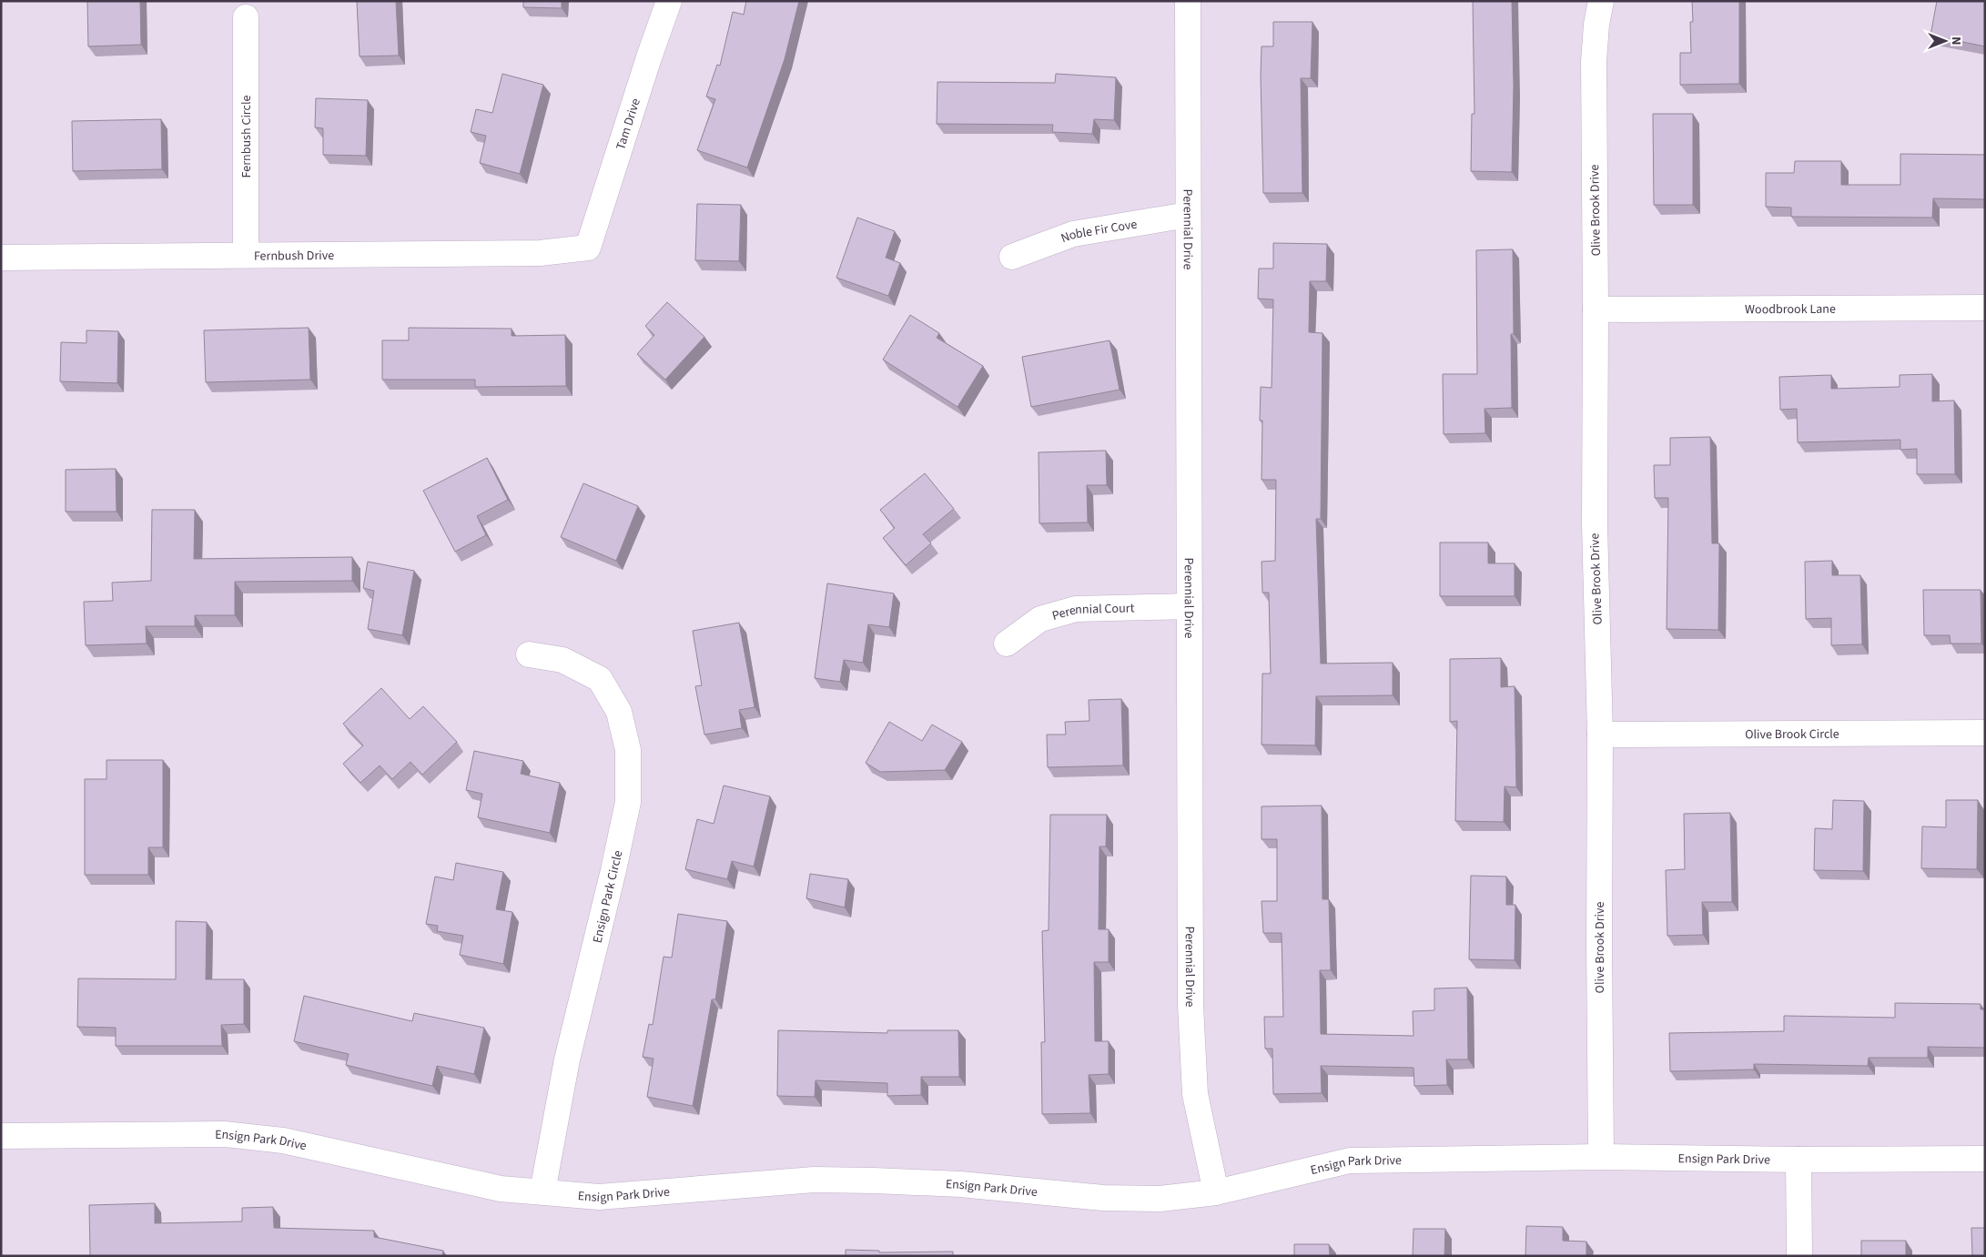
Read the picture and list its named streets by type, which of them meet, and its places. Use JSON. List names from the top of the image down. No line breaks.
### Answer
{"streets":{"street":["Tam Drive","Fernbush Circle","Olive Brook Drive","Perennial Drive","Noble Fir Cove","Fernbush Drive","Woodbrook Lane","Perennial Court","Olive Brook Circle","Ensign Park Circle","Ensign Park Drive"]},"crossings":[["Tam Drive","Fernbush Drive"],["Fernbush Circle","Fernbush Drive"],["Olive Brook Drive","Woodbrook Lane"],["Olive Brook Drive","Olive Brook Circle"],["Olive Brook Drive","Ensign Park Drive"],["Perennial Drive","Noble Fir Cove"],["Perennial Drive","Perennial Court"],["Perennial Drive","Ensign Park Drive"],["Ensign Park Circle","Ensign Park Drive"]],"north":"right"}
